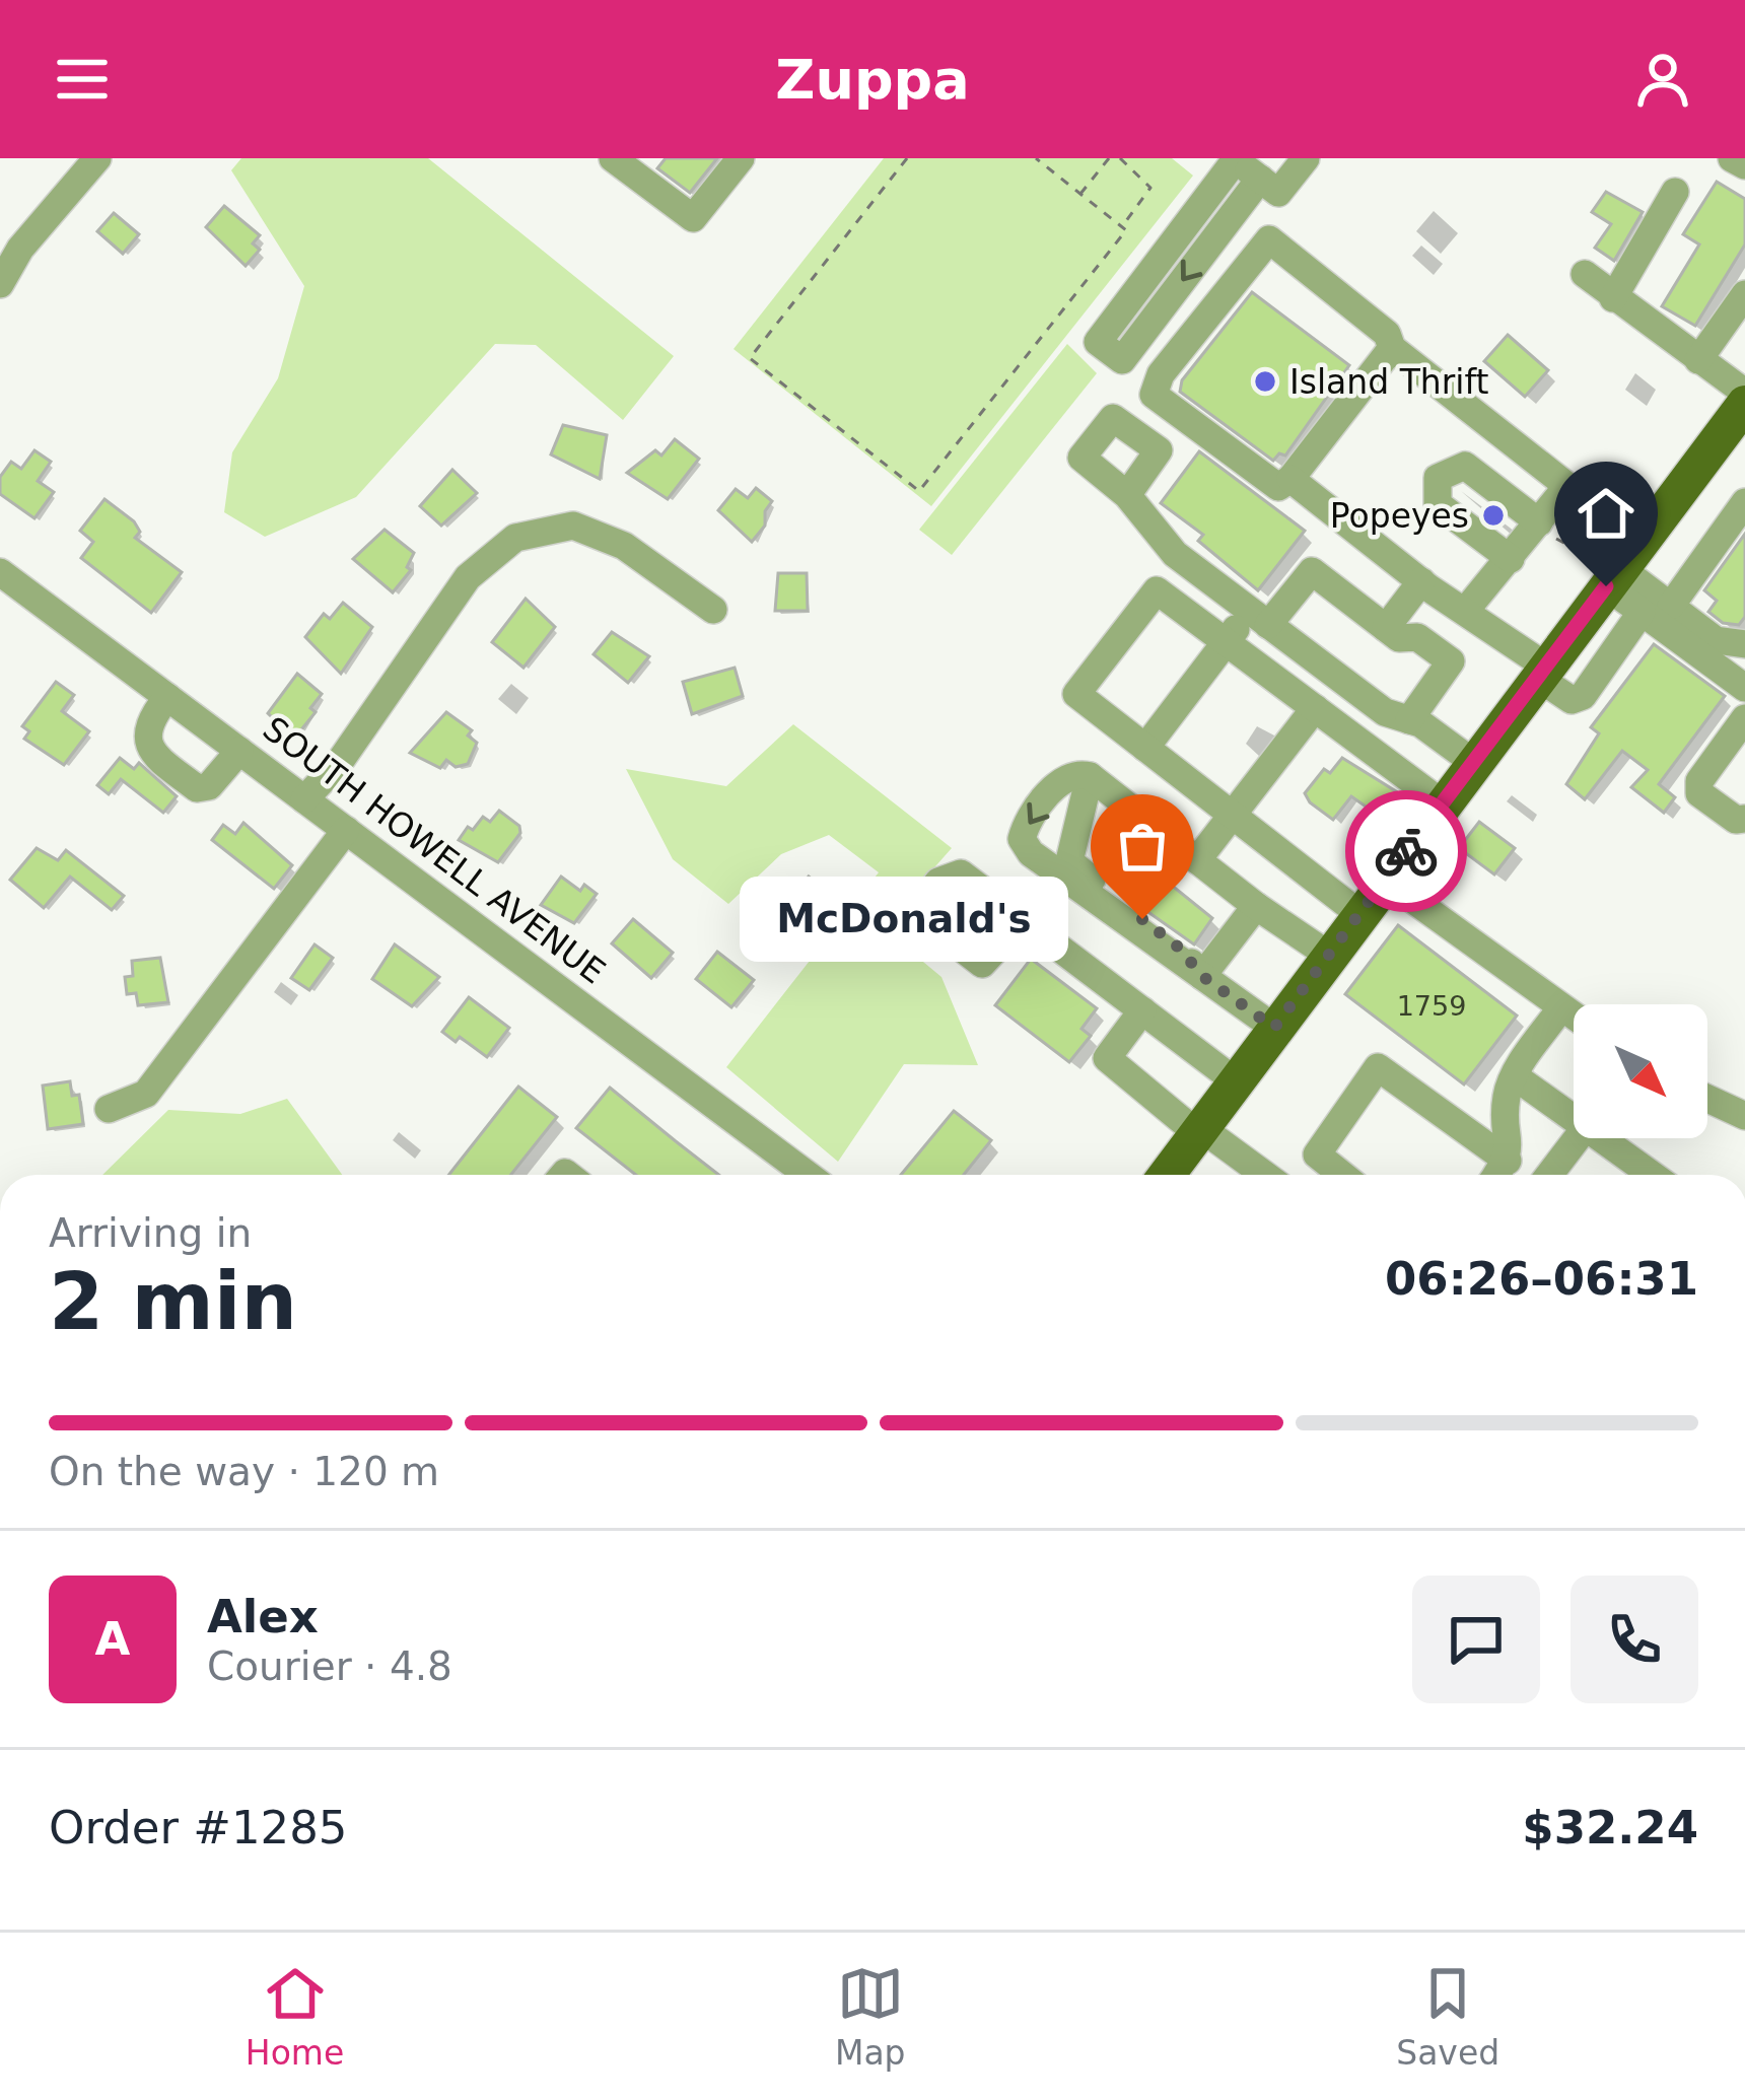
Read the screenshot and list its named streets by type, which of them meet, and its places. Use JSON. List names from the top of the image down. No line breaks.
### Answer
{"streets":{"street":["SOUTH HOWELL AVENUE"]},"places":["Island Thrift","Popeyes","McDonald's"],"house_numbers":["1759"],"north":"bottom right","page":{"header":"Zuppa","bubble":"McDonald's","heading":["2 min","Arriving in","06:26–06:31"],"panel":["Alex","Courier · 4.8","Order #1285","$32.24"],"bar":"On the way · 120 m","round":"A","tabs":["Home","Map","Saved"]}}
